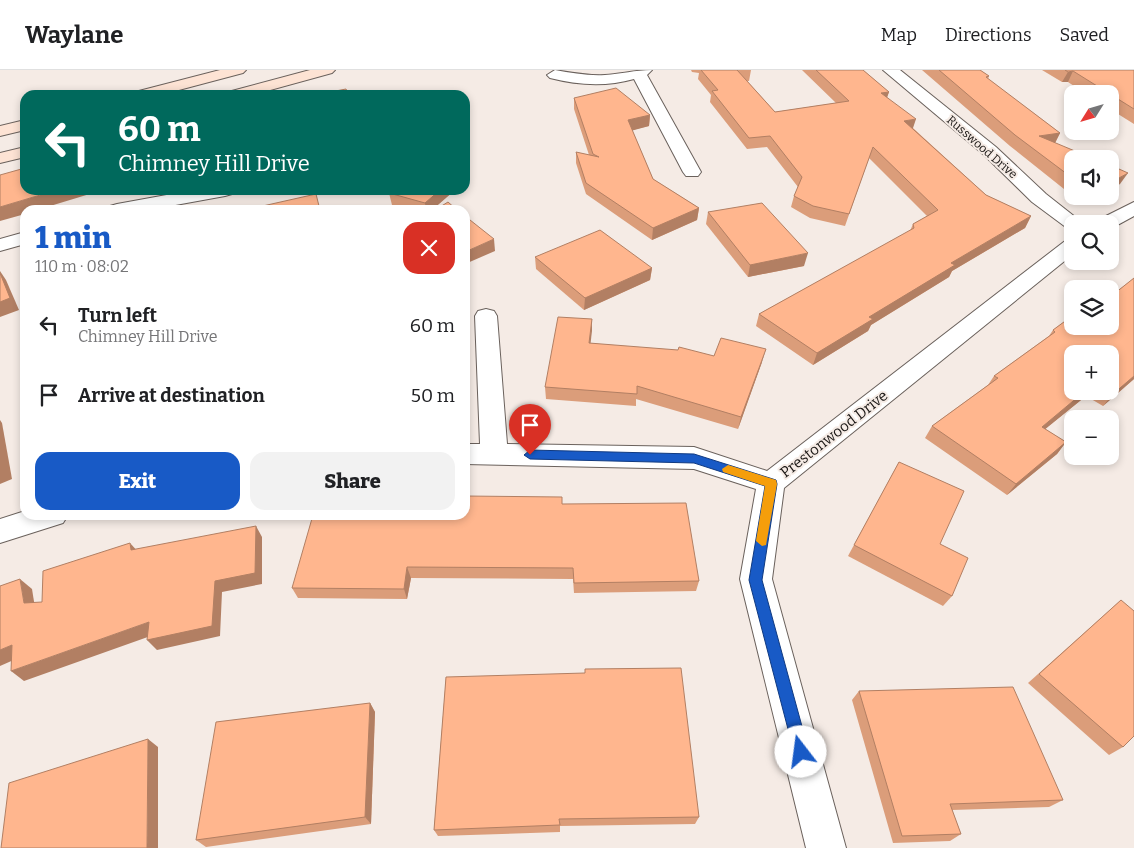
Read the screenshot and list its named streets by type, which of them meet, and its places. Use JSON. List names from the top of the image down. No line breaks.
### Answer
{"streets":{"street":["Russwood Drive","Prestonwood Drive"]},"north":"bottom left","page":{"header":"Waylane","nav":["Map","Directions","Saved"],"map_buttons":["+","−"],"turn":["60 m","Chimney Hill Drive"],"heading":["1 min","110 m · 08:02"],"list":[{"name":"Turn left","note":"Chimney Hill Drive","value":"60 m"},{"name":"Arrive at destination","value":"50 m"}],"buttons":["Exit","Share"]}}
